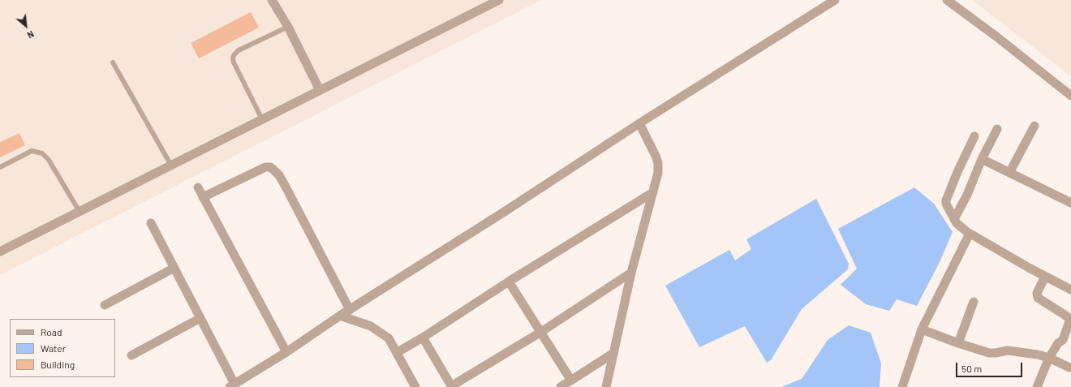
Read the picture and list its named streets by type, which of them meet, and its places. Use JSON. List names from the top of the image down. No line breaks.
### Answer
{"legend":["Road","Water","Building"],"scale_bar":"50 m","north":"bottom right"}
